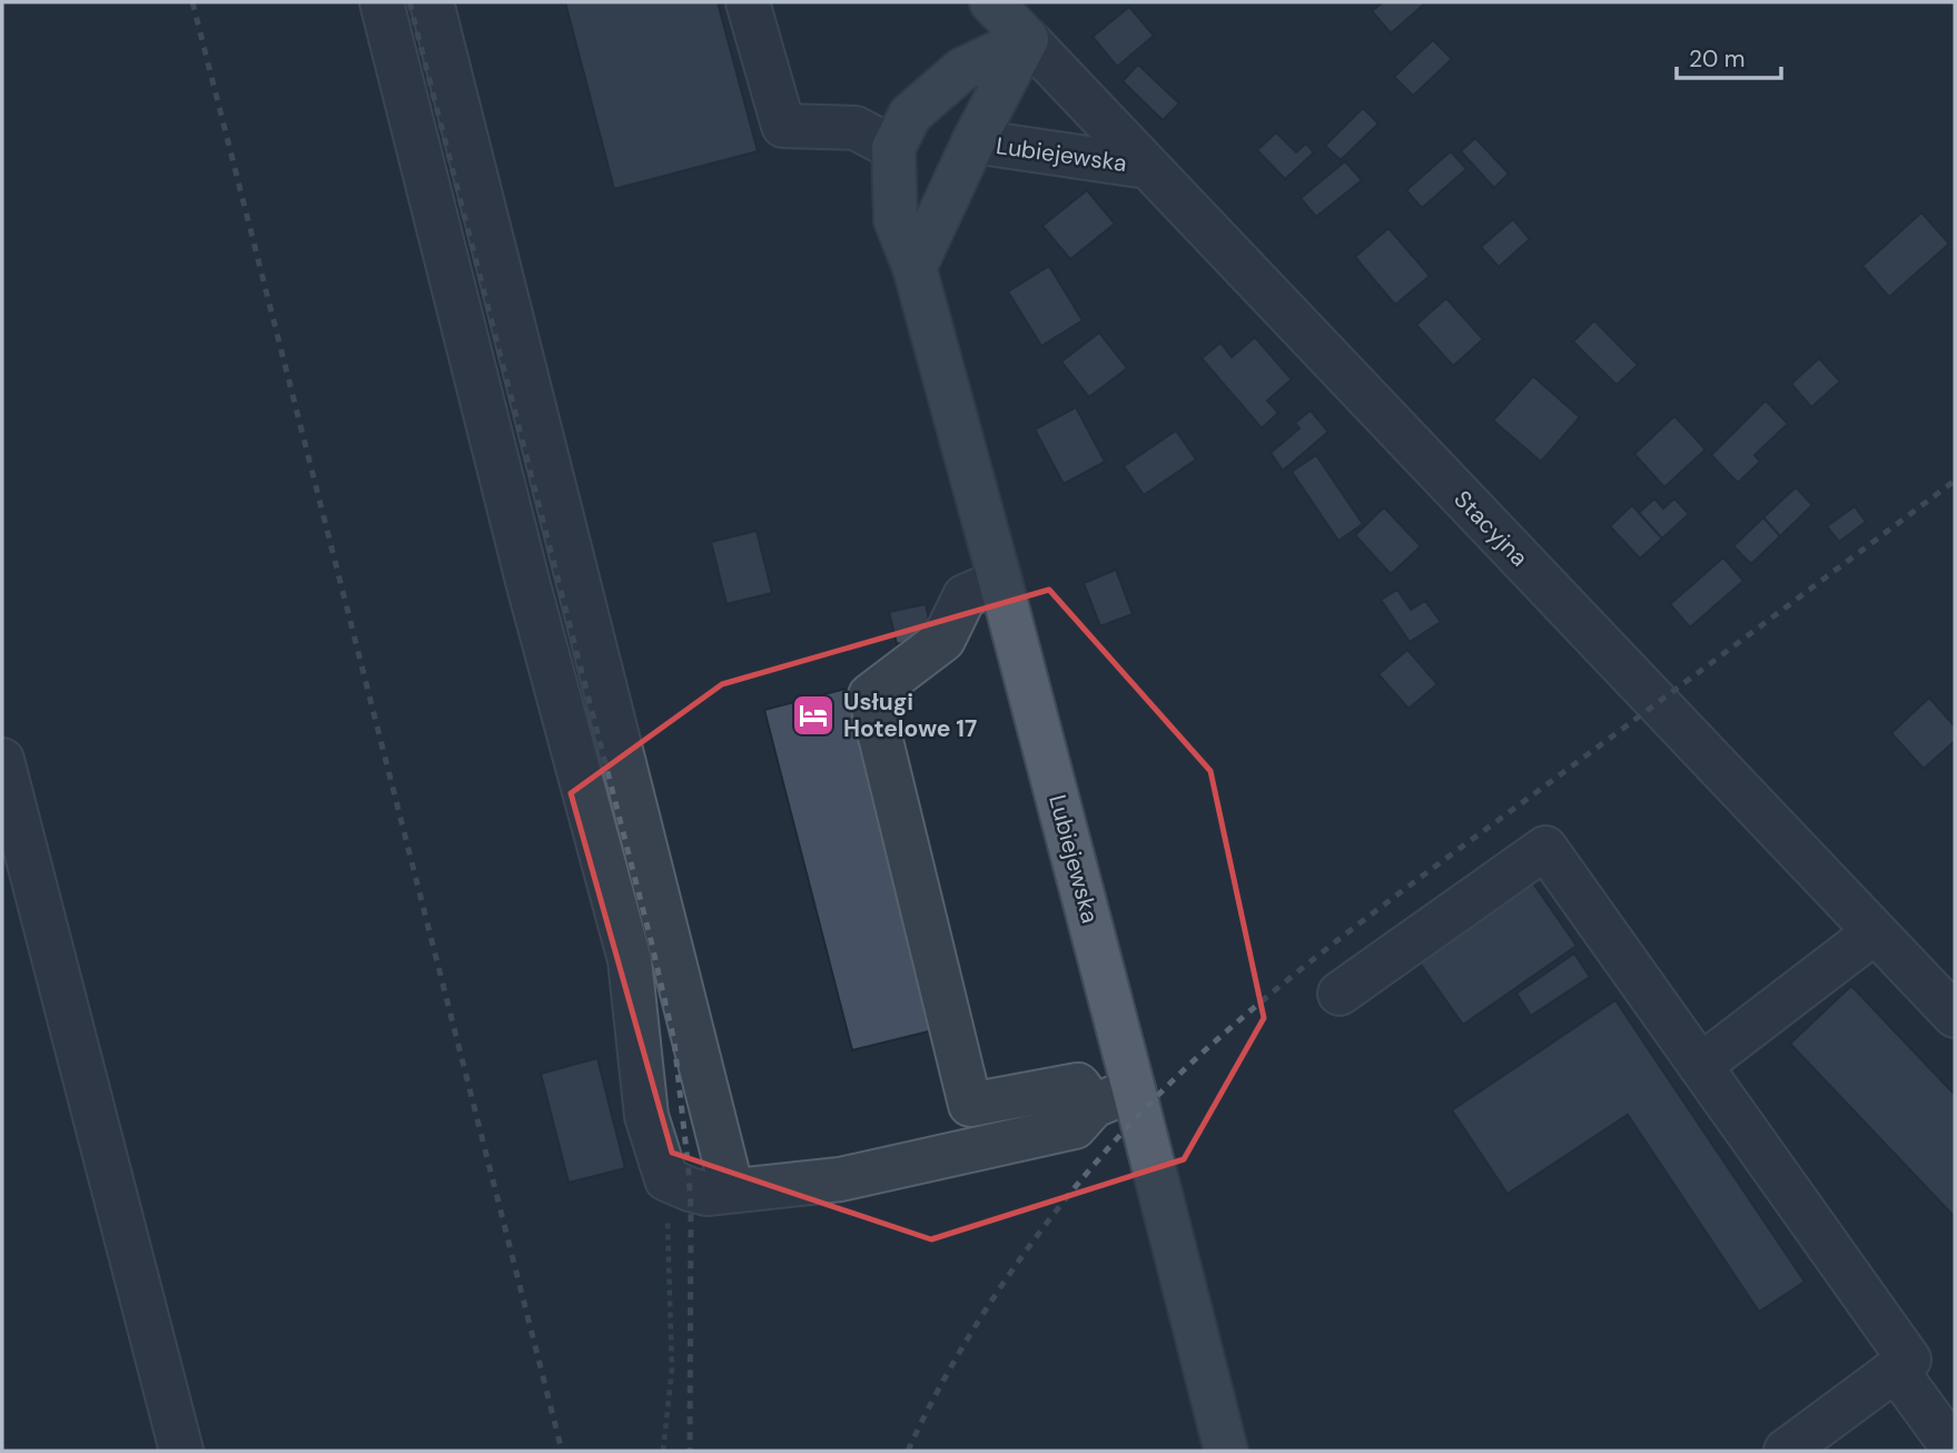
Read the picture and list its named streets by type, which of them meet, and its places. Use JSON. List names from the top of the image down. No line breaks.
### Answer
{"streets":{"main road":["Lubiejewska"],"street":["Stacyjna"]},"crossings":[["Lubiejewska","Stacyjna"]],"places":{"hotel":["Usługi Hotelowe 17"]},"scale_bar":"20 m"}
